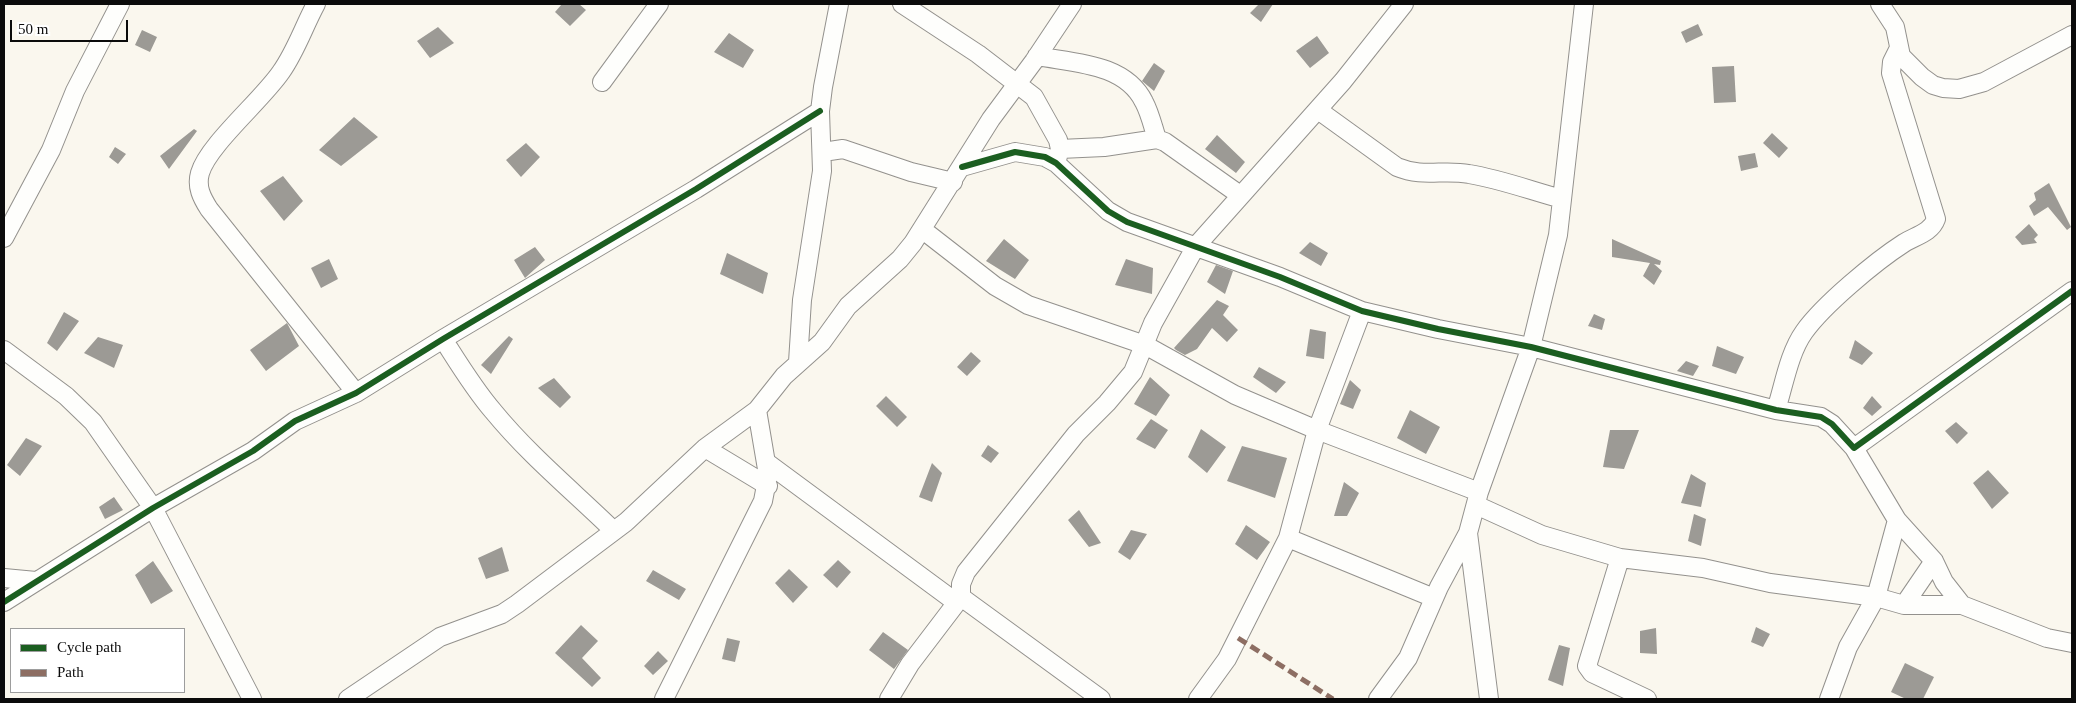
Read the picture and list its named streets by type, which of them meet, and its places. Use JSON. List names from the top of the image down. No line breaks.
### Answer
{"legend":["Cycle path","Path"],"scale_bar":"50 m"}
